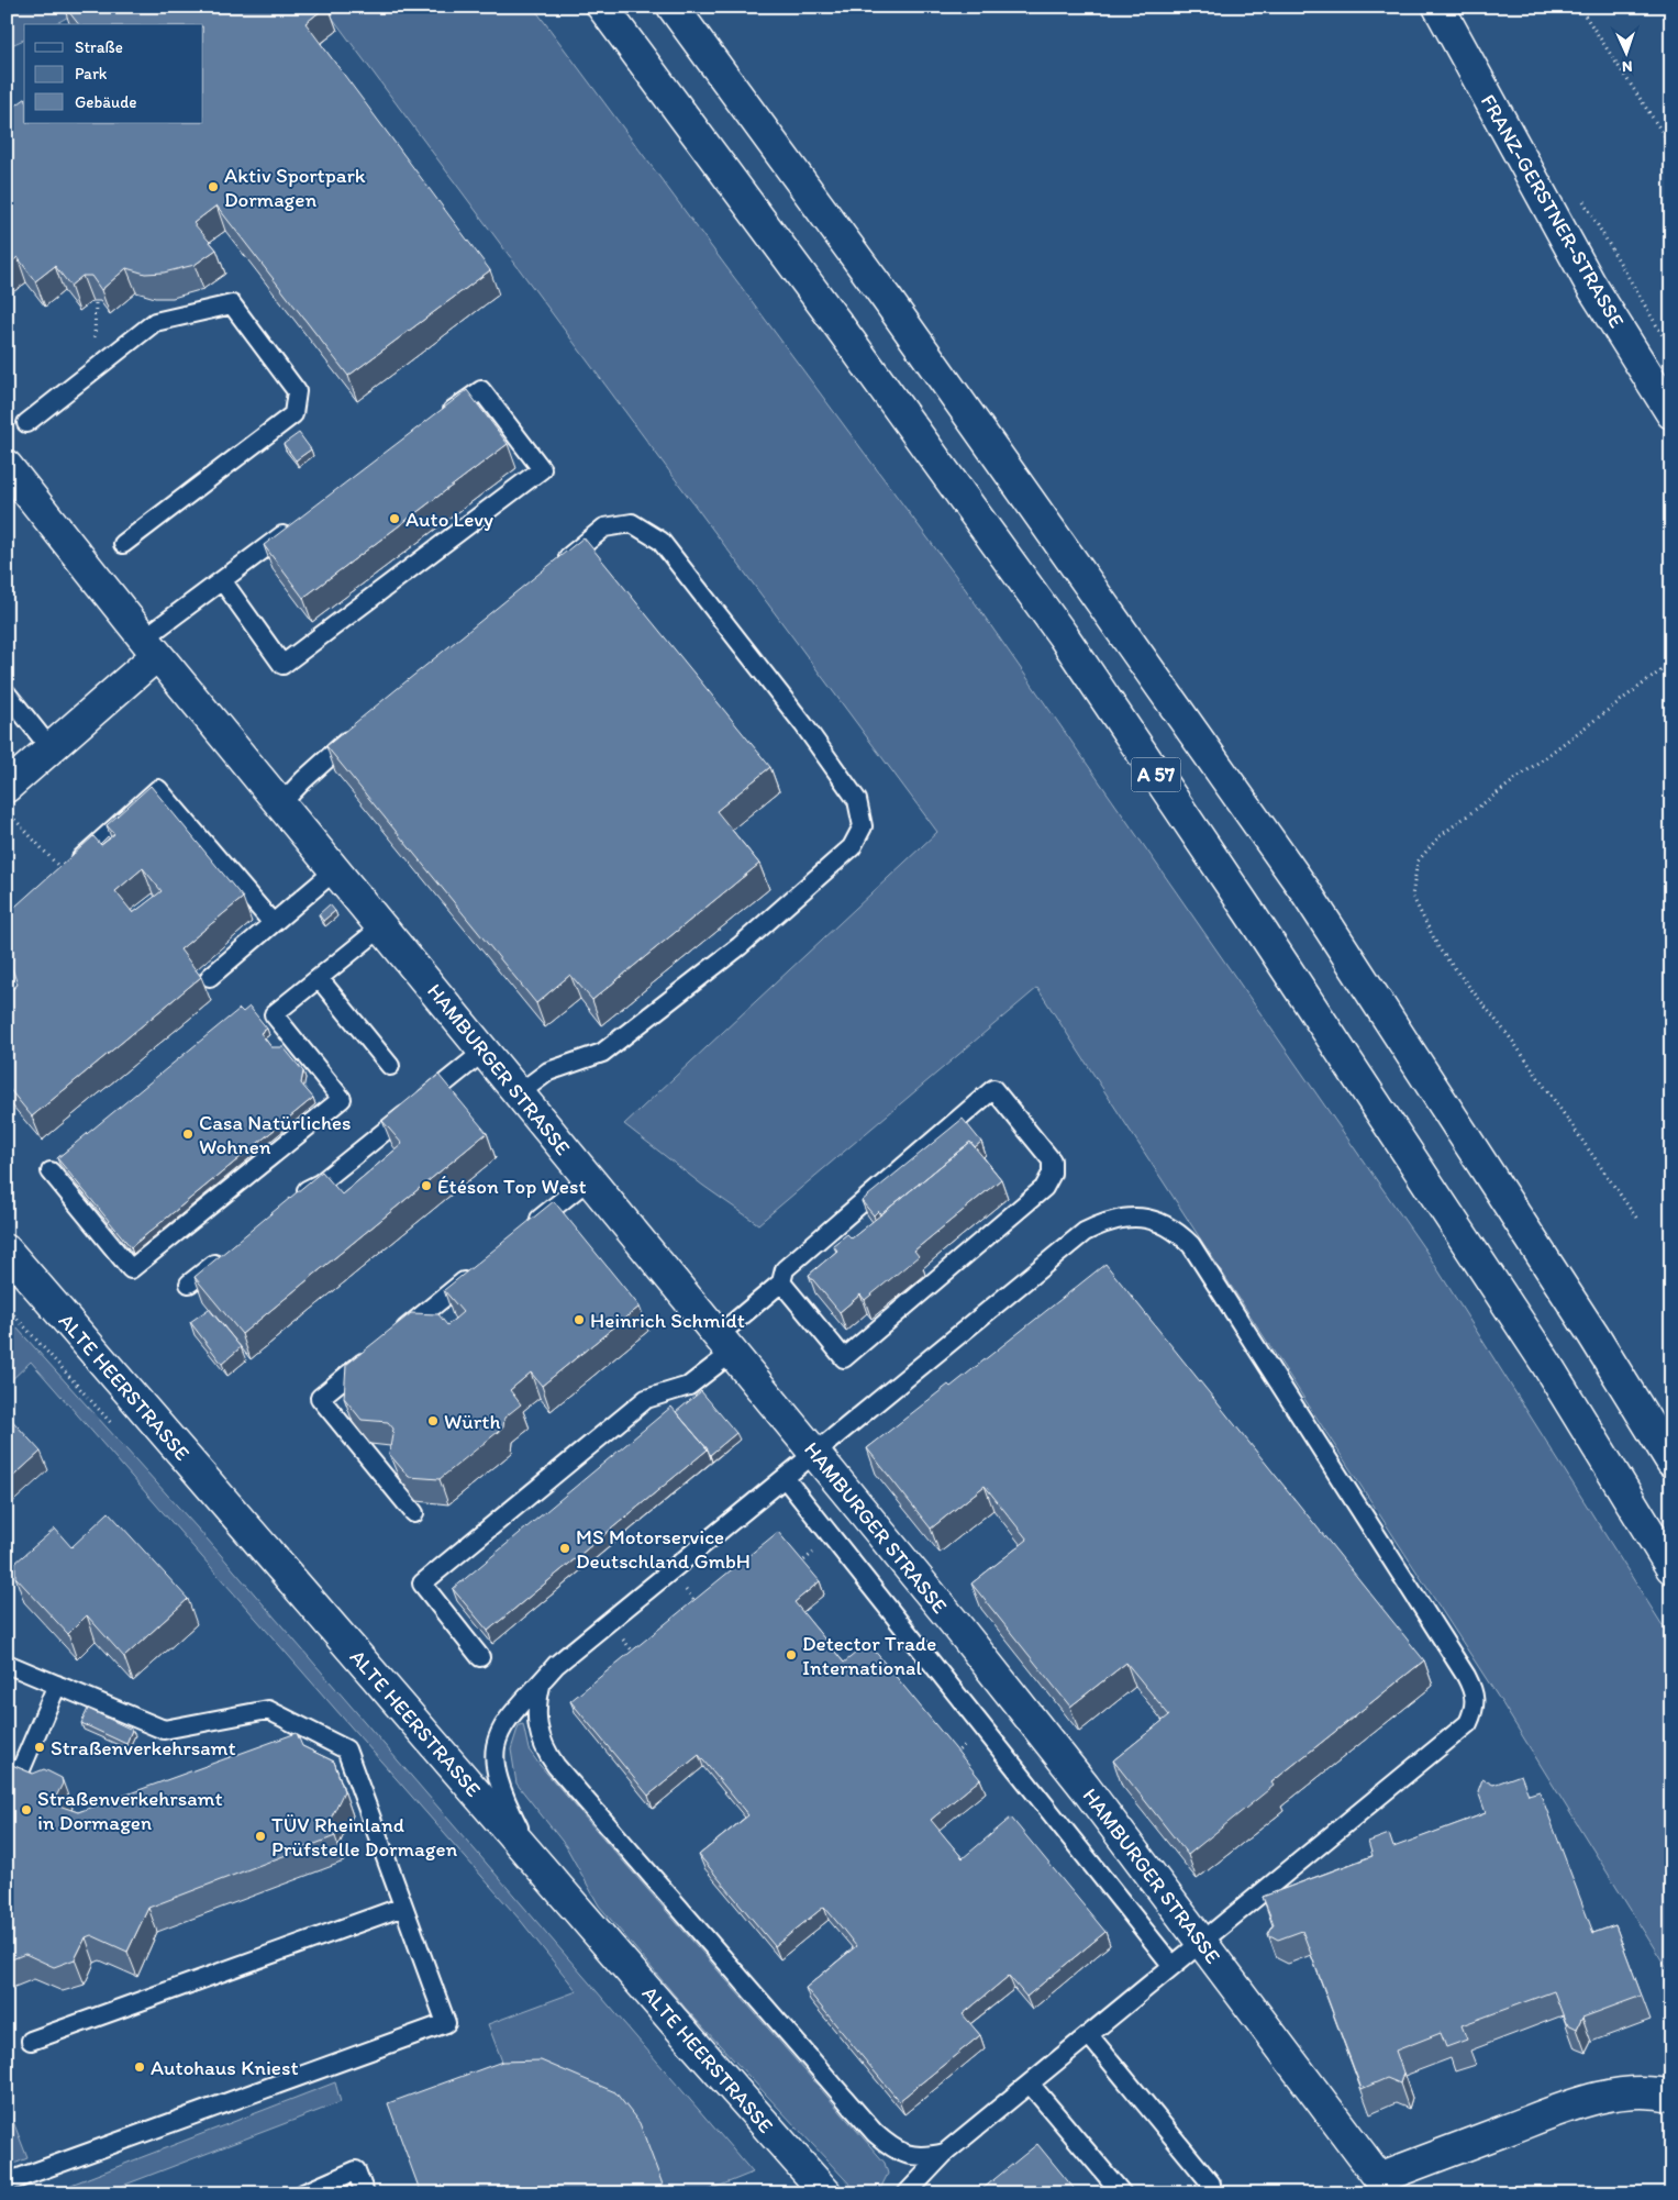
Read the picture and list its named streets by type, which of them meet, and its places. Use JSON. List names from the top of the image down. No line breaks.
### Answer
{"streets":{"main road":["FRANZ-GERSTNER-STRASSE","A 57","HAMBURGER STRASSE","ALTE HEERSTRASSE"]},"places":["Aktiv Sportpark Dormagen","Auto Levy","Casa Natürliches Wohnen","Étéson Top West","Heinrich Schmidt","Würth","MS Motorservice Deutschland GmbH","Detector Trade International","Straßenverkehrsamt","Straßenverkehrsamt in Dormagen","TÜV Rheinland Prüfstelle Dormagen","Autohaus Kniest"],"legend":["Straße","Park","Gebäude"],"north":"bottom"}
